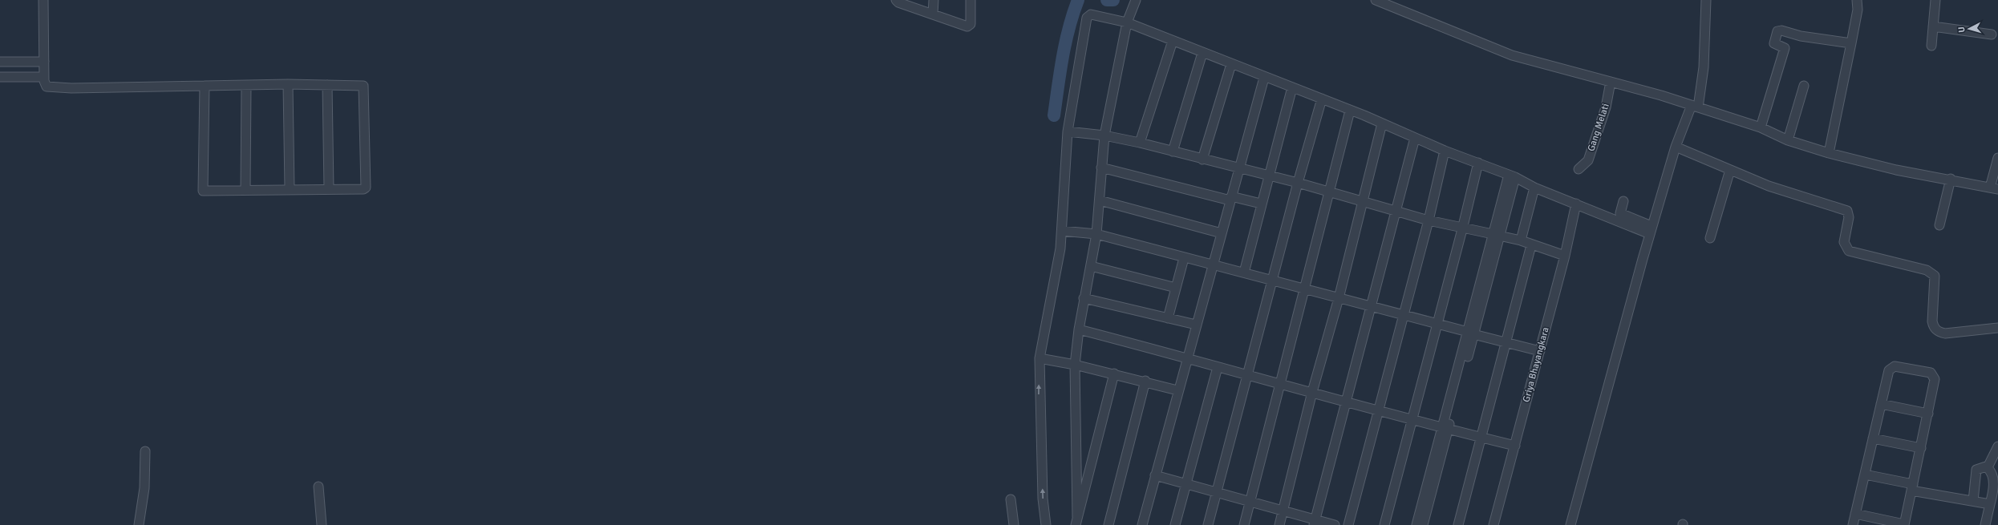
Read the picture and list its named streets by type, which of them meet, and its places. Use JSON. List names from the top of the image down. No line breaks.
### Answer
{"streets":{"street":["Gang Melati","Griya Bhayangkara"]},"north":"left"}
